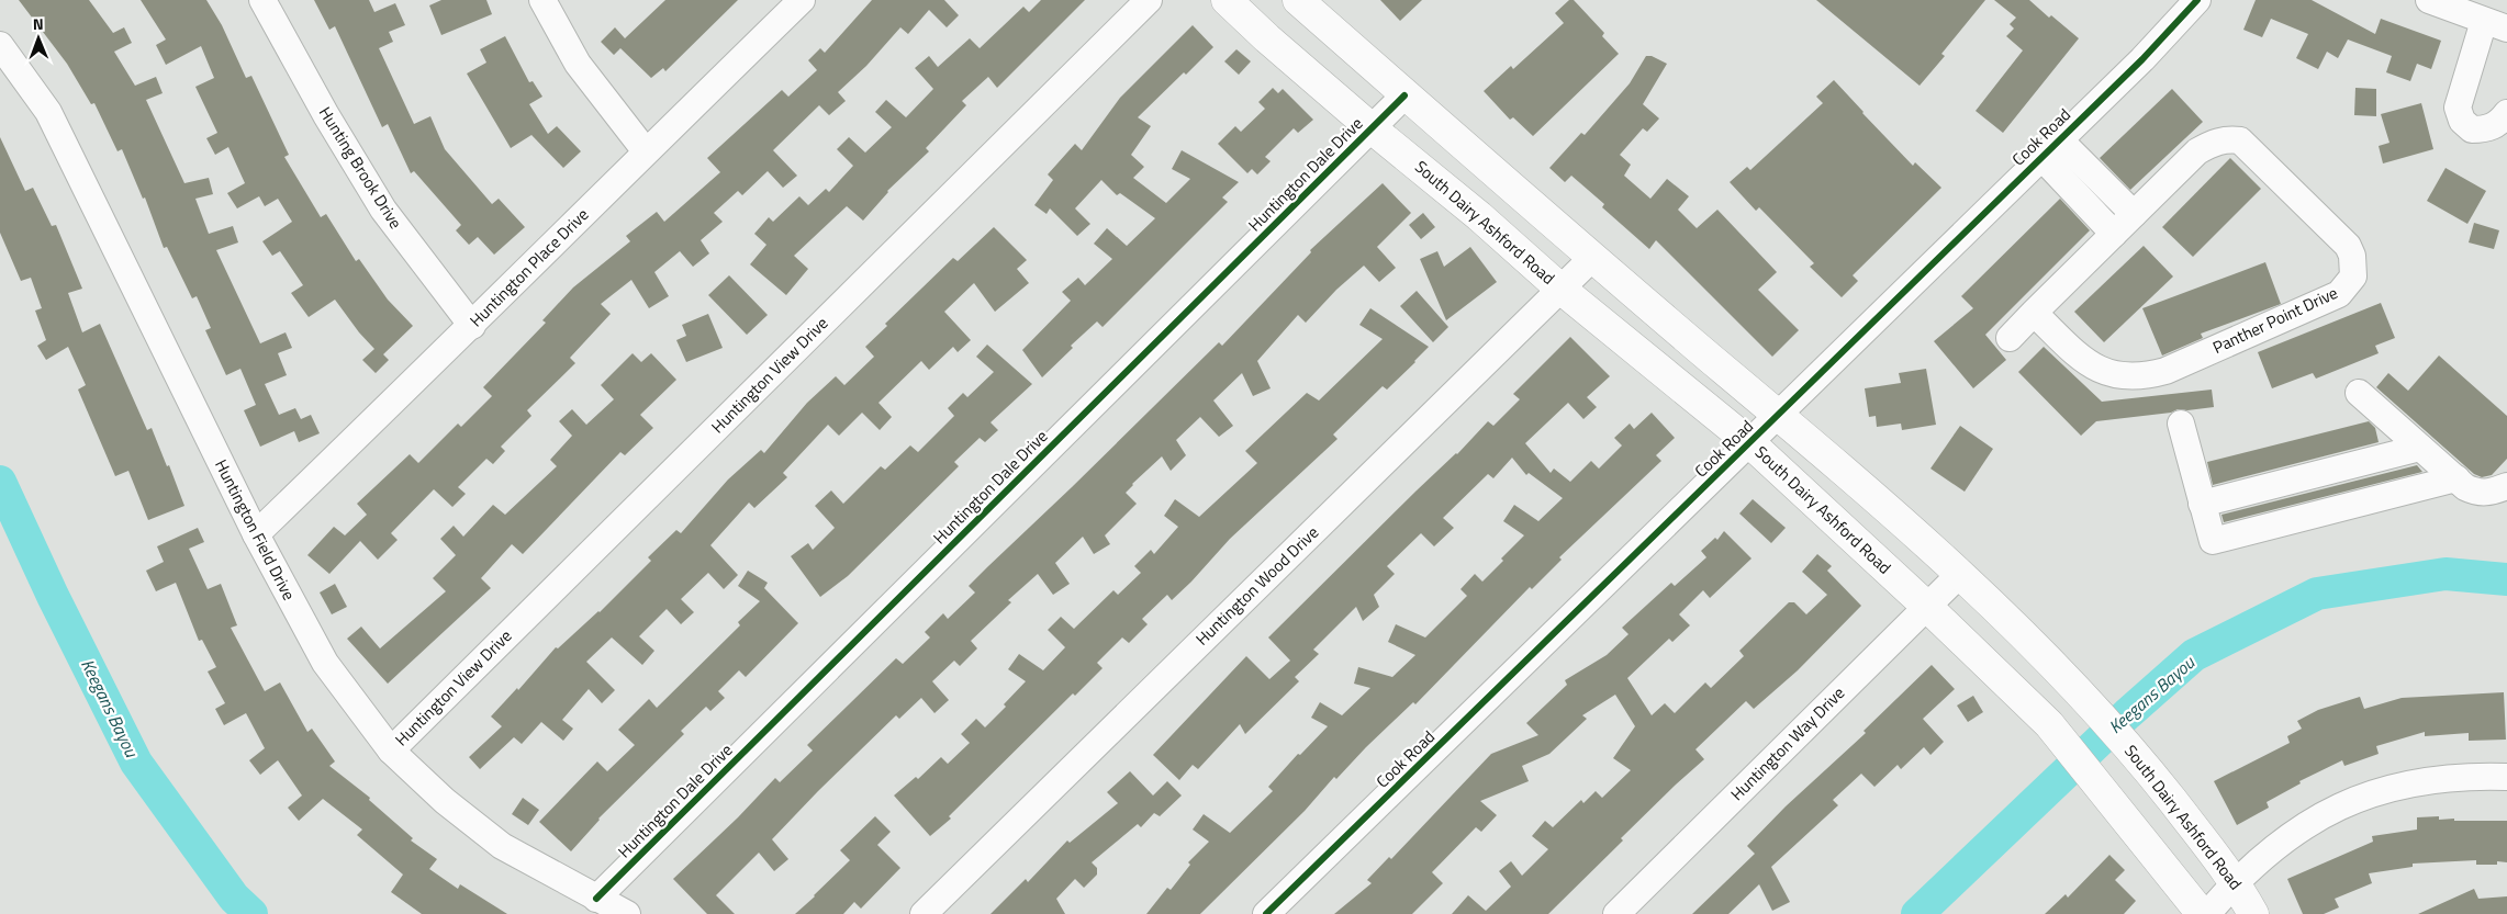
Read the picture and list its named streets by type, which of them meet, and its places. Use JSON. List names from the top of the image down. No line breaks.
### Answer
{"streets":{"main road":["South Dairy Ashford Road"],"street":["Cook Road","Hunting Brook Drive","Huntington Dale Drive","Huntington Place Drive","Panther Point Drive","Huntington View Drive","Huntington Field Drive","Huntington Wood Drive","Huntington Way Drive"]},"crossings":[["Cook Road","South Dairy Ashford Road"],["Hunting Brook Drive","Huntington Place Drive"],["Huntington Dale Drive","South Dairy Ashford Road"],["Huntington Dale Drive","Huntington Field Drive"],["South Dairy Ashford Road","Huntington Wood Drive"],["South Dairy Ashford Road","Huntington Way Drive"],["Huntington Place Drive","Huntington Field Drive"],["Huntington View Drive","Huntington Field Drive"]],"water":["Keegans Bayou"],"north":"top"}
